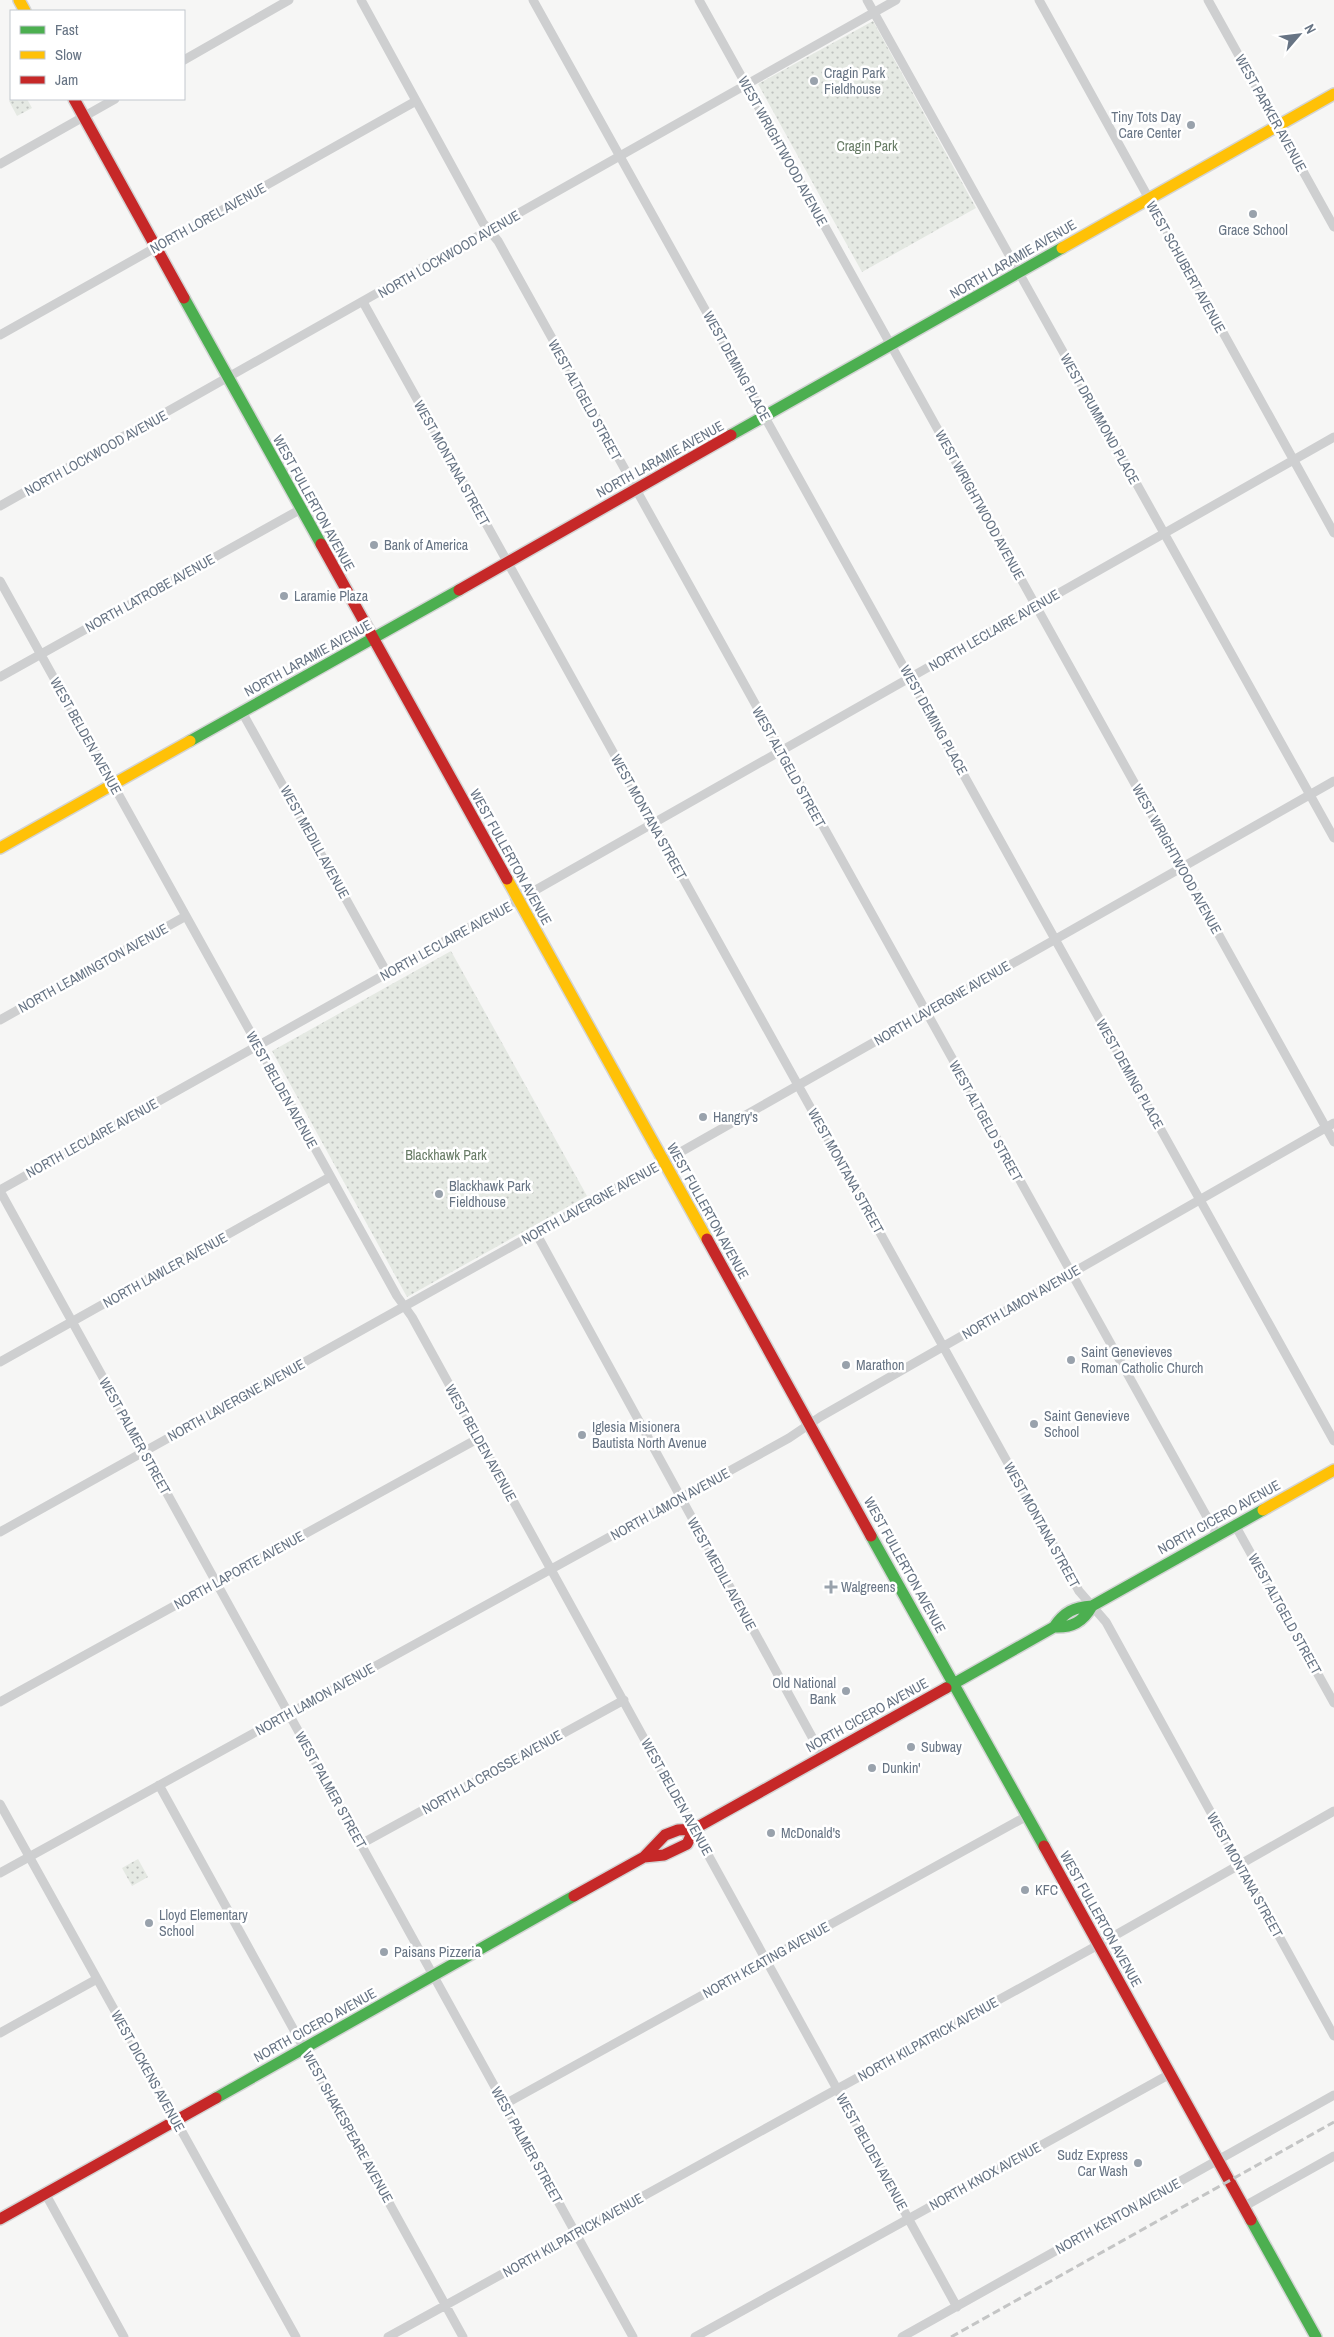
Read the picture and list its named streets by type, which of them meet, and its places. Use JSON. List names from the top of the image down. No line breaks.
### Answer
{"streets":{"main road":["NORTH LARAMIE AVENUE","WEST FULLERTON AVENUE","NORTH CICERO AVENUE"],"street":["WEST PARKER AVENUE","WEST WRIGHTWOOD AVENUE","NORTH LOREL AVENUE","NORTH LOCKWOOD AVENUE","WEST SCHUBERT AVENUE","WEST DEMING PLACE","WEST ALTGELD STREET","WEST DRUMMOND PLACE","WEST MONTANA STREET","NORTH LATROBE AVENUE","NORTH LECLAIRE AVENUE","WEST BELDEN AVENUE","WEST MEDILL AVENUE","NORTH LEAMINGTON AVENUE","NORTH LAVERGNE AVENUE","NORTH LAWLER AVENUE","NORTH LAMON AVENUE","WEST PALMER STREET","NORTH LAPORTE AVENUE","NORTH LA CROSSE AVENUE","NORTH KEATING AVENUE","NORTH KILPATRICK AVENUE","WEST DICKENS AVENUE","WEST SHAKESPEARE AVENUE","NORTH KNOX AVENUE","NORTH KENTON AVENUE"]},"crossings":[["WEST PARKER AVENUE","NORTH LARAMIE AVENUE"],["WEST WRIGHTWOOD AVENUE","NORTH LOCKWOOD AVENUE"],["WEST WRIGHTWOOD AVENUE","NORTH LARAMIE AVENUE"],["WEST WRIGHTWOOD AVENUE","NORTH LECLAIRE AVENUE"],["WEST WRIGHTWOOD AVENUE","NORTH LAVERGNE AVENUE"],["WEST WRIGHTWOOD AVENUE","NORTH LAMON AVENUE"],["NORTH LOREL AVENUE","WEST ALTGELD STREET"],["NORTH LOREL AVENUE","WEST FULLERTON AVENUE"],["NORTH LOCKWOOD AVENUE","WEST DEMING PLACE"],["NORTH LOCKWOOD AVENUE","WEST ALTGELD STREET"],["NORTH LOCKWOOD AVENUE","WEST DRUMMOND PLACE"],["NORTH LOCKWOOD AVENUE","WEST MONTANA STREET"],["NORTH LOCKWOOD AVENUE","WEST FULLERTON AVENUE"],["NORTH LARAMIE AVENUE","WEST SCHUBERT AVENUE"],["NORTH LARAMIE AVENUE","WEST DEMING PLACE"],["NORTH LARAMIE AVENUE","WEST ALTGELD STREET"],["NORTH LARAMIE AVENUE","WEST DRUMMOND PLACE"],["NORTH LARAMIE AVENUE","WEST MONTANA STREET"],["NORTH LARAMIE AVENUE","WEST FULLERTON AVENUE"],["NORTH LARAMIE AVENUE","WEST BELDEN AVENUE"],["NORTH LARAMIE AVENUE","WEST MEDILL AVENUE"],["WEST SCHUBERT AVENUE","NORTH LECLAIRE AVENUE"],["WEST DEMING PLACE","NORTH LECLAIRE AVENUE"],["WEST DEMING PLACE","NORTH LAVERGNE AVENUE"],["WEST DEMING PLACE","NORTH LAMON AVENUE"],["WEST ALTGELD STREET","NORTH LECLAIRE AVENUE"],["WEST ALTGELD STREET","NORTH LAVERGNE AVENUE"],["WEST ALTGELD STREET","NORTH LAMON AVENUE"],["WEST ALTGELD STREET","NORTH CICERO AVENUE"],["WEST DRUMMOND PLACE","NORTH LECLAIRE AVENUE"],["WEST DRUMMOND PLACE","NORTH LAVERGNE AVENUE"],["WEST MONTANA STREET","NORTH LECLAIRE AVENUE"],["WEST MONTANA STREET","NORTH LAVERGNE AVENUE"],["WEST MONTANA STREET","NORTH LAMON AVENUE"],["WEST MONTANA STREET","NORTH CICERO AVENUE"],["WEST MONTANA STREET","NORTH KILPATRICK AVENUE"],["WEST FULLERTON AVENUE","NORTH LATROBE AVENUE"],["WEST FULLERTON AVENUE","NORTH LECLAIRE AVENUE"],["WEST FULLERTON AVENUE","NORTH LAVERGNE AVENUE"],["WEST FULLERTON AVENUE","NORTH LAMON AVENUE"],["WEST FULLERTON AVENUE","NORTH CICERO AVENUE"],["WEST FULLERTON AVENUE","NORTH KEATING AVENUE"],["WEST FULLERTON AVENUE","NORTH KILPATRICK AVENUE"],["WEST FULLERTON AVENUE","NORTH KNOX AVENUE"],["WEST FULLERTON AVENUE","NORTH KENTON AVENUE"],["NORTH LATROBE AVENUE","WEST BELDEN AVENUE"],["NORTH LECLAIRE AVENUE","WEST BELDEN AVENUE"],["NORTH LECLAIRE AVENUE","WEST MEDILL AVENUE"],["NORTH LECLAIRE AVENUE","WEST PALMER STREET"],["WEST BELDEN AVENUE","NORTH LEAMINGTON AVENUE"],["WEST BELDEN AVENUE","NORTH LAVERGNE AVENUE"],["WEST BELDEN AVENUE","NORTH LAWLER AVENUE"],["WEST BELDEN AVENUE","NORTH LAMON AVENUE"],["WEST BELDEN AVENUE","NORTH CICERO AVENUE"],["WEST BELDEN AVENUE","NORTH LAPORTE AVENUE"],["WEST BELDEN AVENUE","NORTH LA CROSSE AVENUE"],["WEST BELDEN AVENUE","NORTH KEATING AVENUE"],["WEST BELDEN AVENUE","NORTH KILPATRICK AVENUE"],["WEST BELDEN AVENUE","NORTH KNOX AVENUE"],["WEST BELDEN AVENUE","NORTH KENTON AVENUE"],["WEST MEDILL AVENUE","NORTH LAVERGNE AVENUE"],["WEST MEDILL AVENUE","NORTH LAMON AVENUE"],["WEST MEDILL AVENUE","NORTH CICERO AVENUE"],["NORTH LAVERGNE AVENUE","WEST PALMER STREET"],["NORTH LAWLER AVENUE","WEST PALMER STREET"],["NORTH LAMON AVENUE","WEST PALMER STREET"],["NORTH LAMON AVENUE","WEST DICKENS AVENUE"],["NORTH LAMON AVENUE","WEST SHAKESPEARE AVENUE"],["WEST PALMER STREET","NORTH CICERO AVENUE"],["WEST PALMER STREET","NORTH LAPORTE AVENUE"],["WEST PALMER STREET","NORTH LA CROSSE AVENUE"],["WEST PALMER STREET","NORTH KEATING AVENUE"],["WEST PALMER STREET","NORTH KILPATRICK AVENUE"],["NORTH CICERO AVENUE","WEST DICKENS AVENUE"],["NORTH CICERO AVENUE","WEST SHAKESPEARE AVENUE"],["NORTH KILPATRICK AVENUE","WEST SHAKESPEARE AVENUE"]],"parks":["Cragin Park","Blackhawk Park"],"places":{"other":["Cragin Park Fieldhouse","Tiny Tots Day Care Center","Grace School","Bank of America","Laramie Plaza","Hangry's","Blackhawk Park Fieldhouse","Saint Genevieves Roman Catholic Church","Marathon","Saint Genevieve School","Iglesia Misionera Bautista North Avenue","Old National Bank","Subway","Dunkin'","McDonald's","KFC","Lloyd Elementary School","Paisans Pizzeria","Sudz Express Car Wash"],"health":["Walgreens"]},"legend":["Fast","Slow","Jam"],"north":"top right"}
